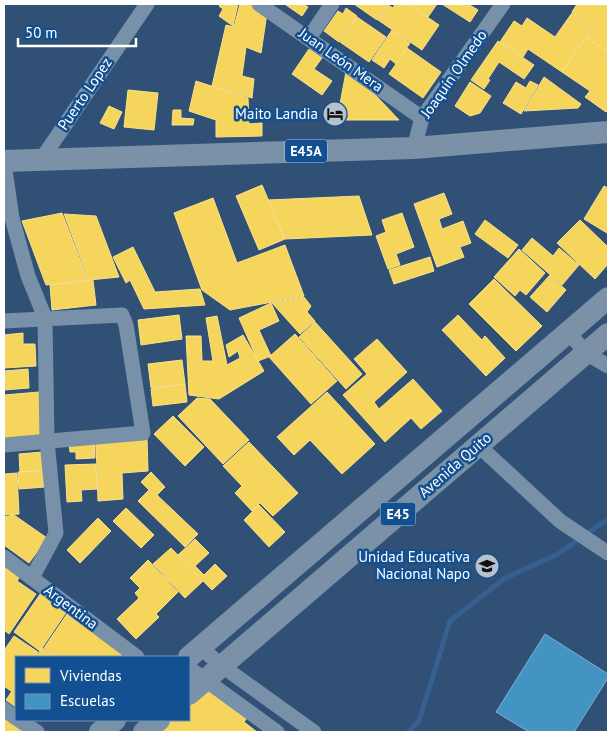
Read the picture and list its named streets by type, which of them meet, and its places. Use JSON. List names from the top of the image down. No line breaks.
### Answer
{"streets":{"highway":["E45A","Avenida Quito","E45"],"street":["Juan León Mera","Joaquín Olmedo","Puerto Lopez","Argentina"]},"crossings":[["Juan León Mera","Joaquín Olmedo"],["Joaquín Olmedo","E45A"],["Puerto Lopez","E45A"]],"places":{"hotel":["Maito Landia"],"school or university":["Unidad Educativa Nacional Napo"]},"legend":["Viviendas","Escuelas"],"scale_bar":"50 m"}
